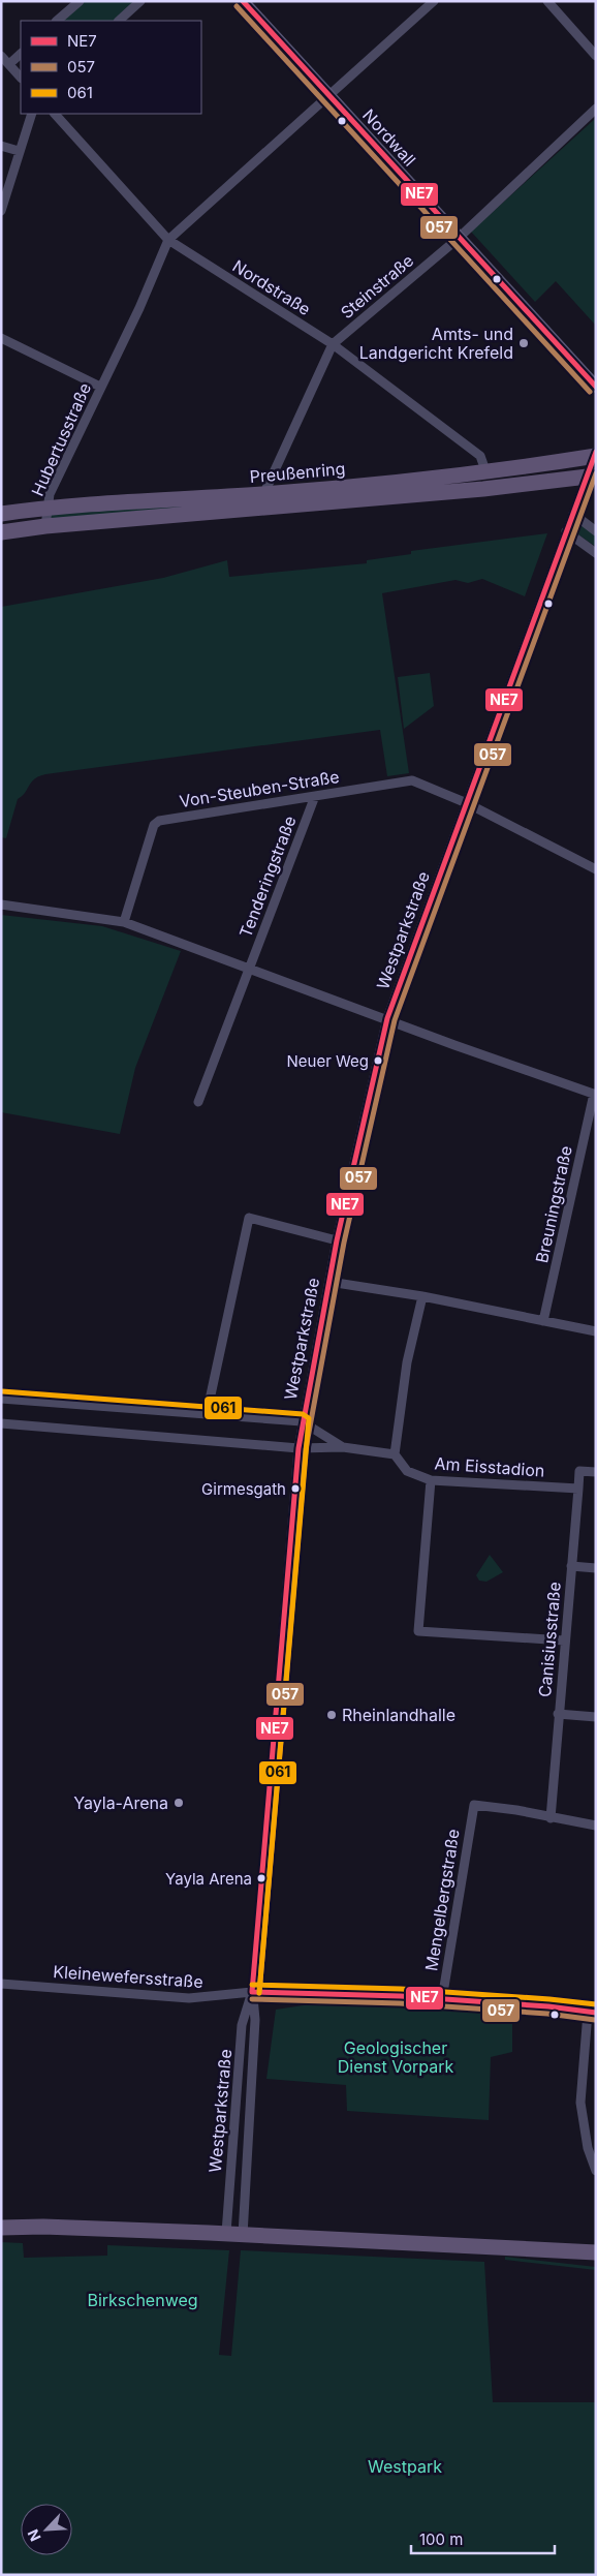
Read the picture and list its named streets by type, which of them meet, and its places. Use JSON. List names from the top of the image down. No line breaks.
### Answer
{"streets":{"main road":["Preußenring"],"street":["Nordwall","Steinstraße","Nordstraße","Hubertusstraße","Von-Steuben-Straße","Tenderingstraße","Westparkstraße","Breuningstraße","Am Eisstadion","Canisiusstraße","Mengelbergstraße","Kleinewefersstraße"]},"crossings":[["Nordwall","Steinstraße"],["Nordwall","Hubertusstraße"],["Steinstraße","Nordstraße"],["Steinstraße","Preußenring"],["Nordstraße","Hubertusstraße"],["Nordstraße","Preußenring"],["Hubertusstraße","Preußenring"],["Preußenring","Westparkstraße"],["Von-Steuben-Straße","Tenderingstraße"],["Von-Steuben-Straße","Westparkstraße"],["Westparkstraße","Kleinewefersstraße"],["Am Eisstadion","Canisiusstraße"],["Canisiusstraße","Mengelbergstraße"],["Mengelbergstraße","Kleinewefersstraße"]],"parks":["Geologischer Dienst Vorpark","Birkschenweg","Westpark"],"places":["Amts- und Landgericht Krefeld","Neuer Weg","Girmesgath","Rheinlandhalle","Yayla-Arena","Yayla Arena"],"lines":["transit line NE7","transit line 057","transit line 061"],"legend":["NE7","057","061"],"scale_bar":"100 m","north":"bottom left"}
